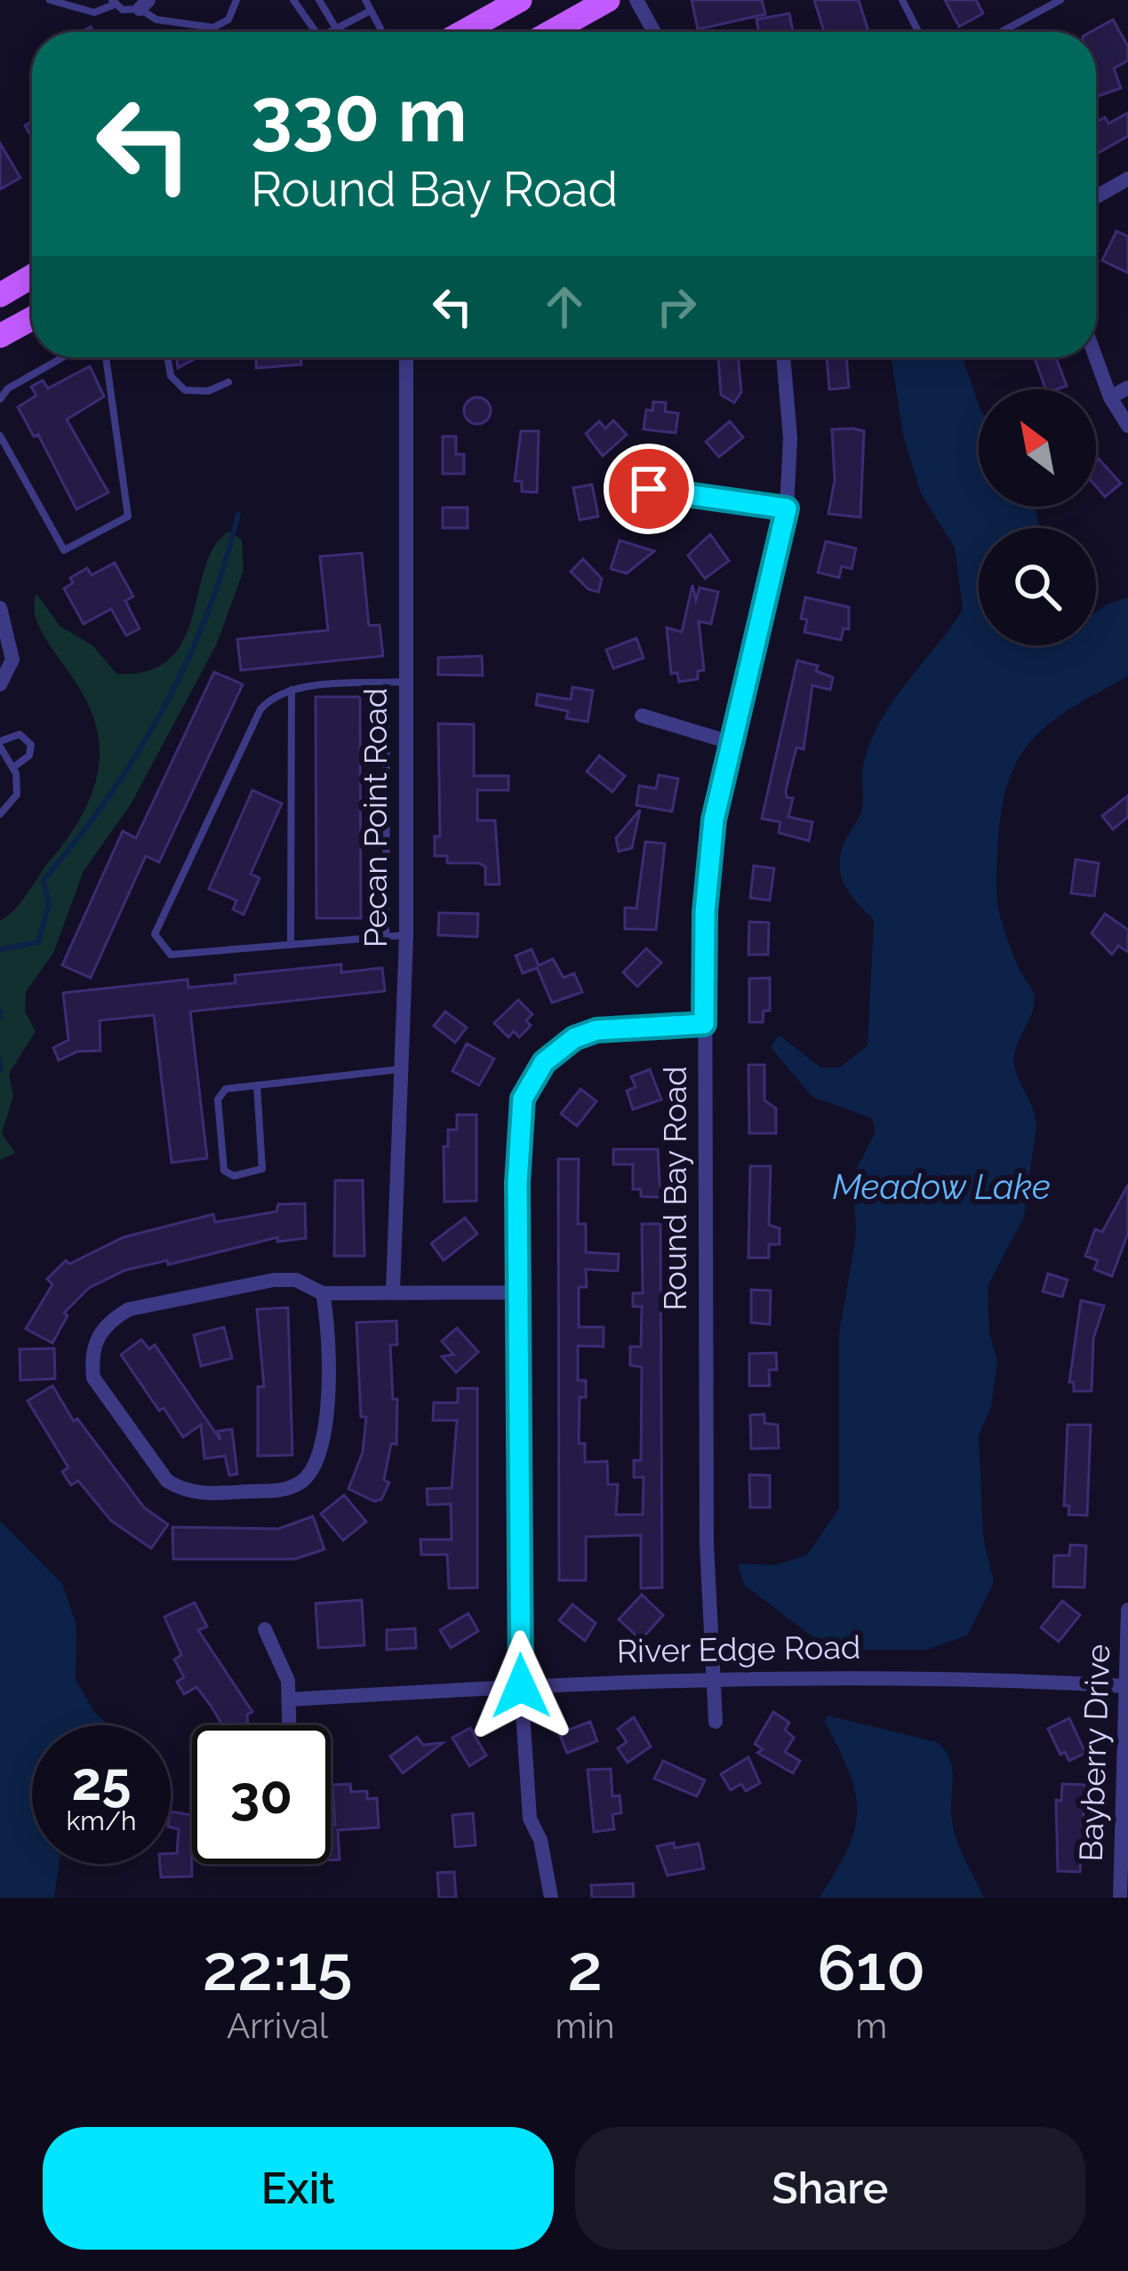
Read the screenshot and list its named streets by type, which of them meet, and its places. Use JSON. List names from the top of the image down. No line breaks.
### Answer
{"streets":{"street":["Pecan Point Road","Round Bay Road","River Edge Road","Bayberry Drive"]},"crossings":[["Round Bay Road","River Edge Road"],["River Edge Road","Bayberry Drive"]],"water":["Meadow Lake"],"north":"top left","page":{"turn":["330 m","Round Bay Road"],"speed":"25 km/h","limit":"30","eta":["22:15","Arrival","2","min","610","m"],"buttons":["Exit","Share"]}}
